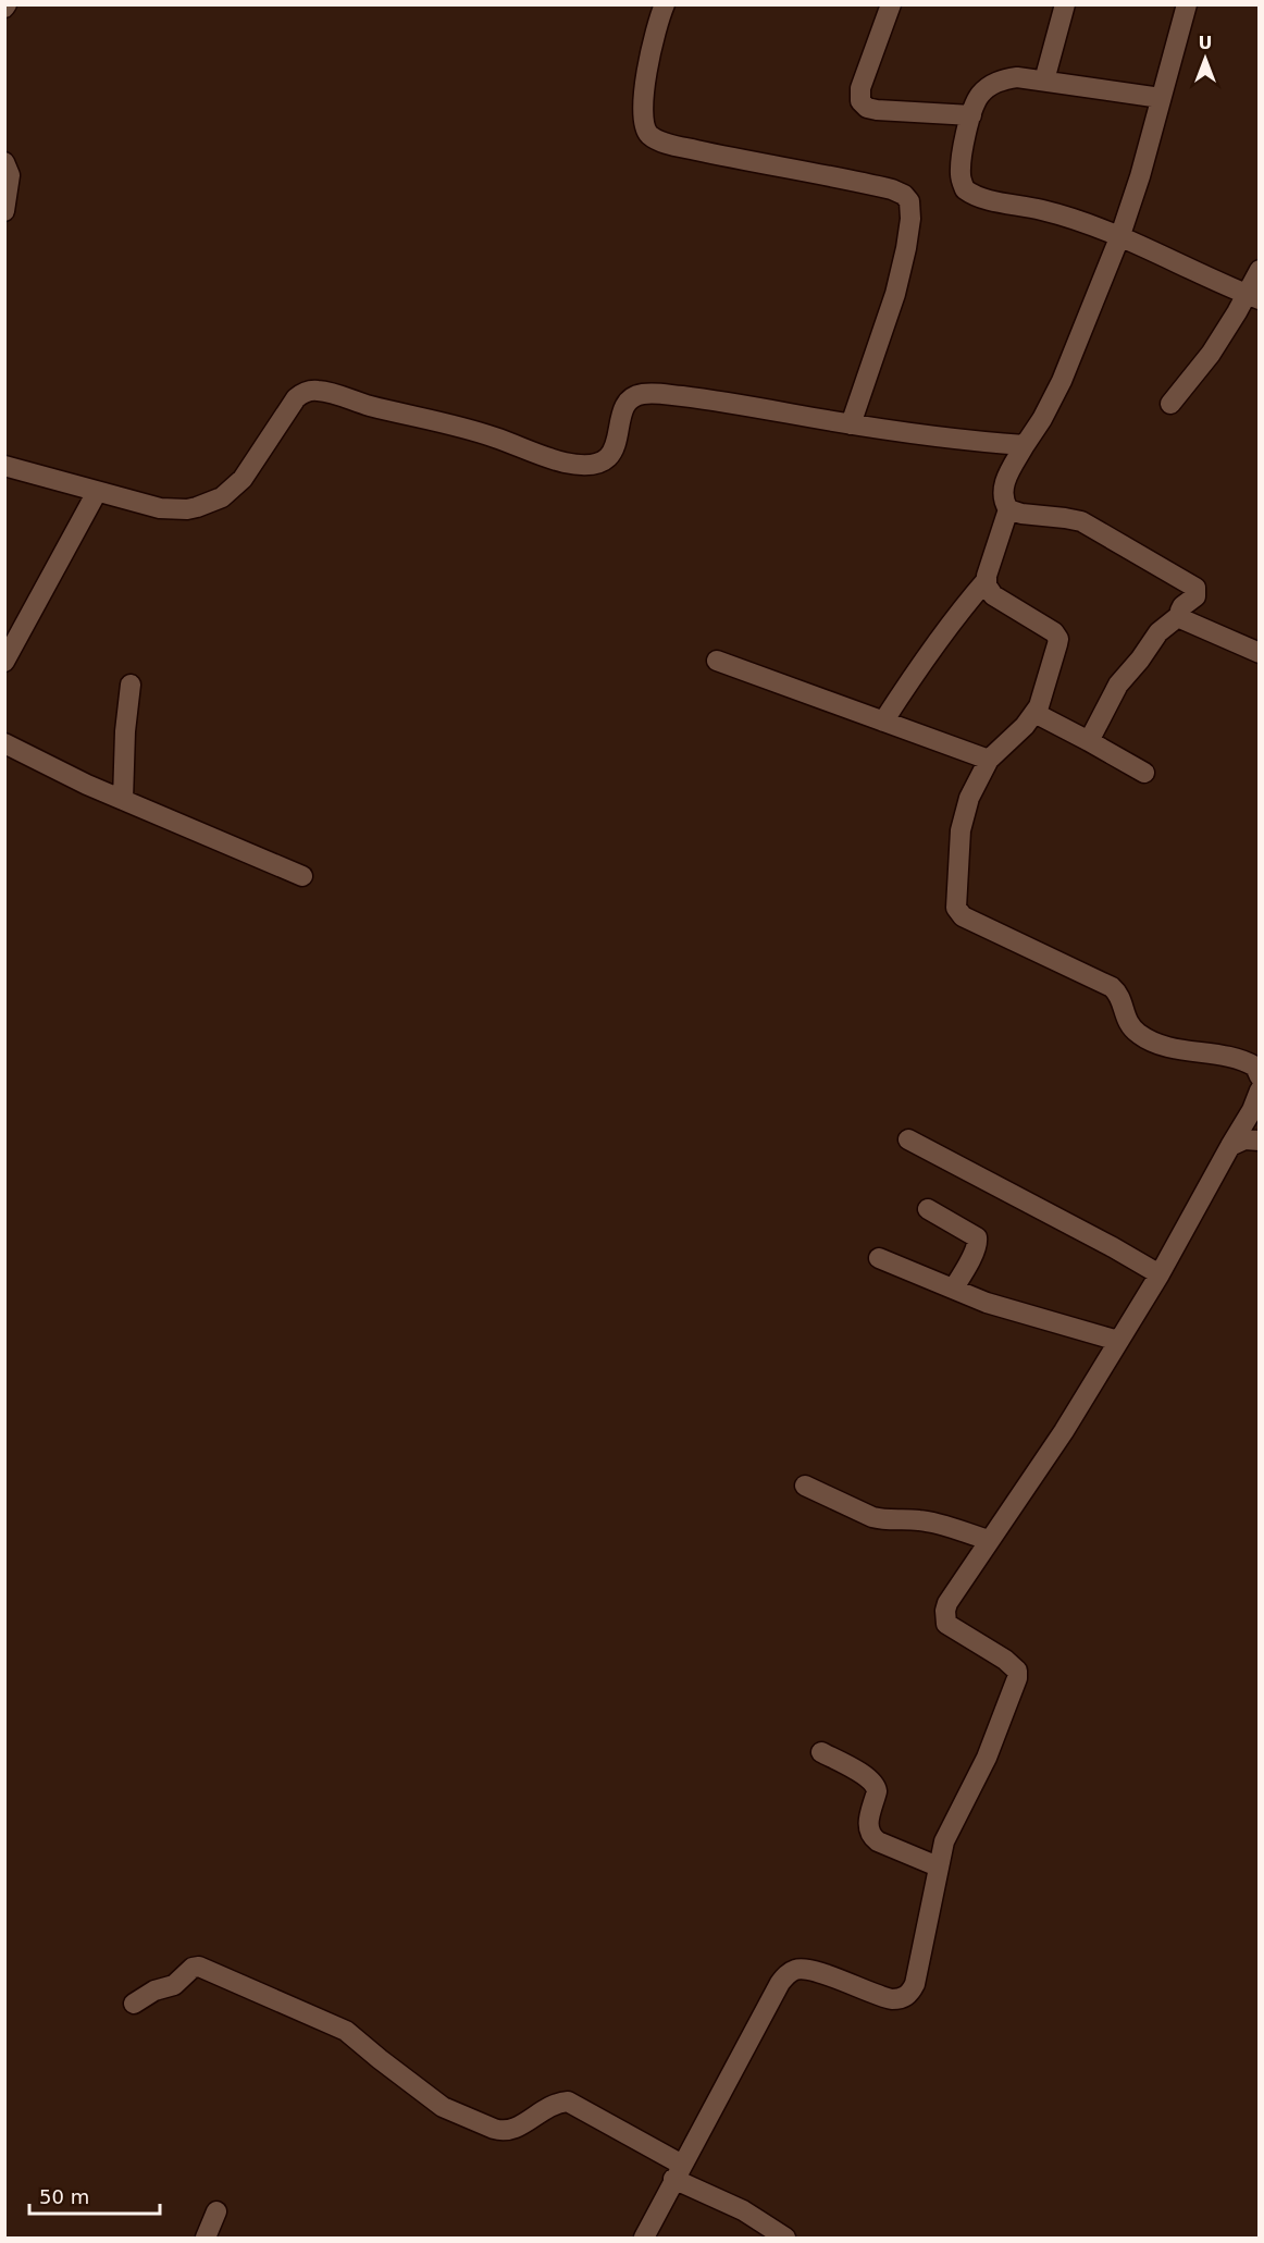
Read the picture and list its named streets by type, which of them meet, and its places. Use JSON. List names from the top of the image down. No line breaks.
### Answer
{"scale_bar":"50 m","north":"top"}
